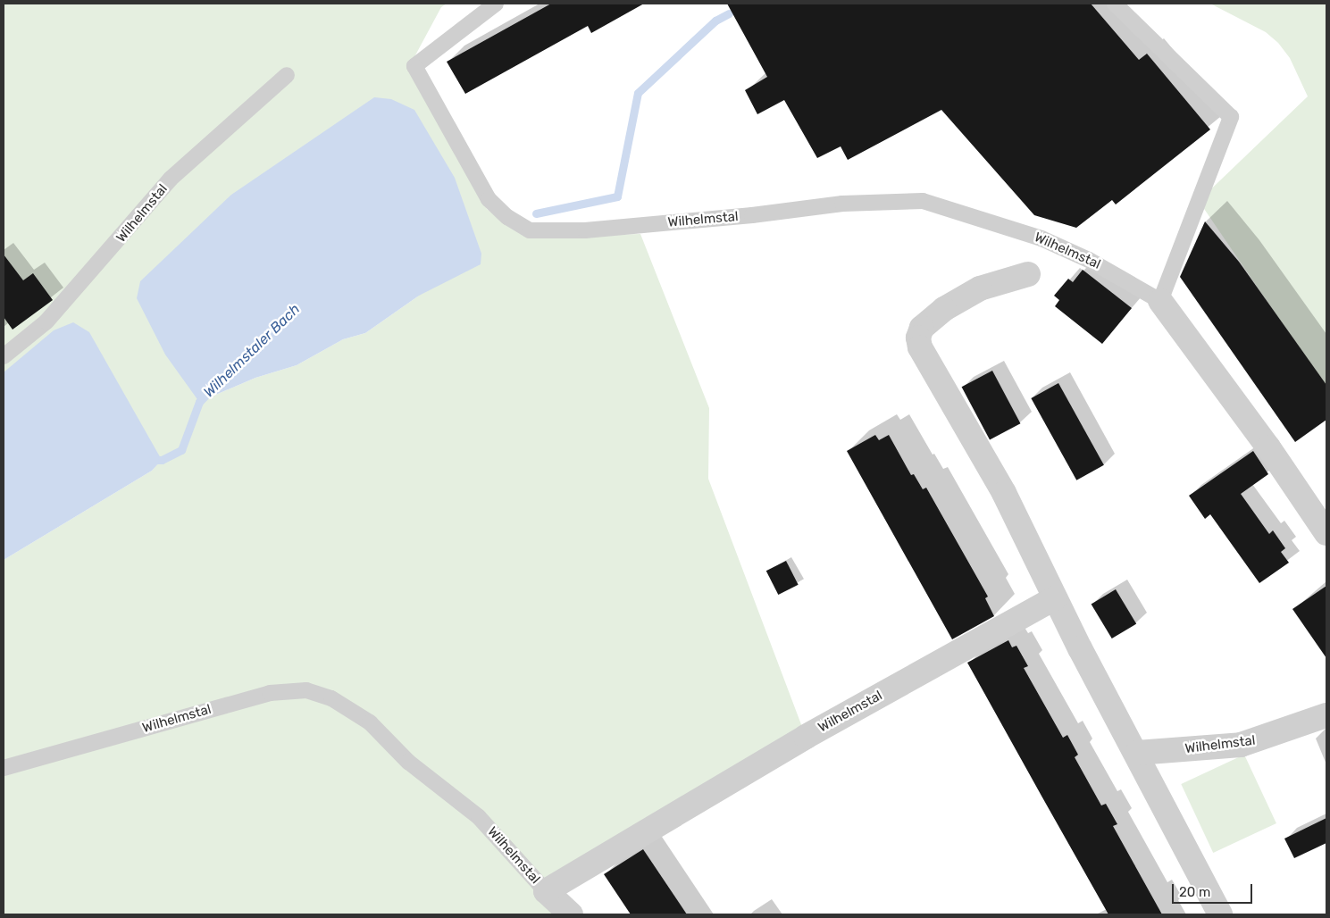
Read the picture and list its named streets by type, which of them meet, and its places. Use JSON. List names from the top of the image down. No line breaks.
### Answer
{"streets":{"street":["Wilhelmstal"]},"water":["Wilhelmstaler Bach"],"scale_bar":"20 m"}
